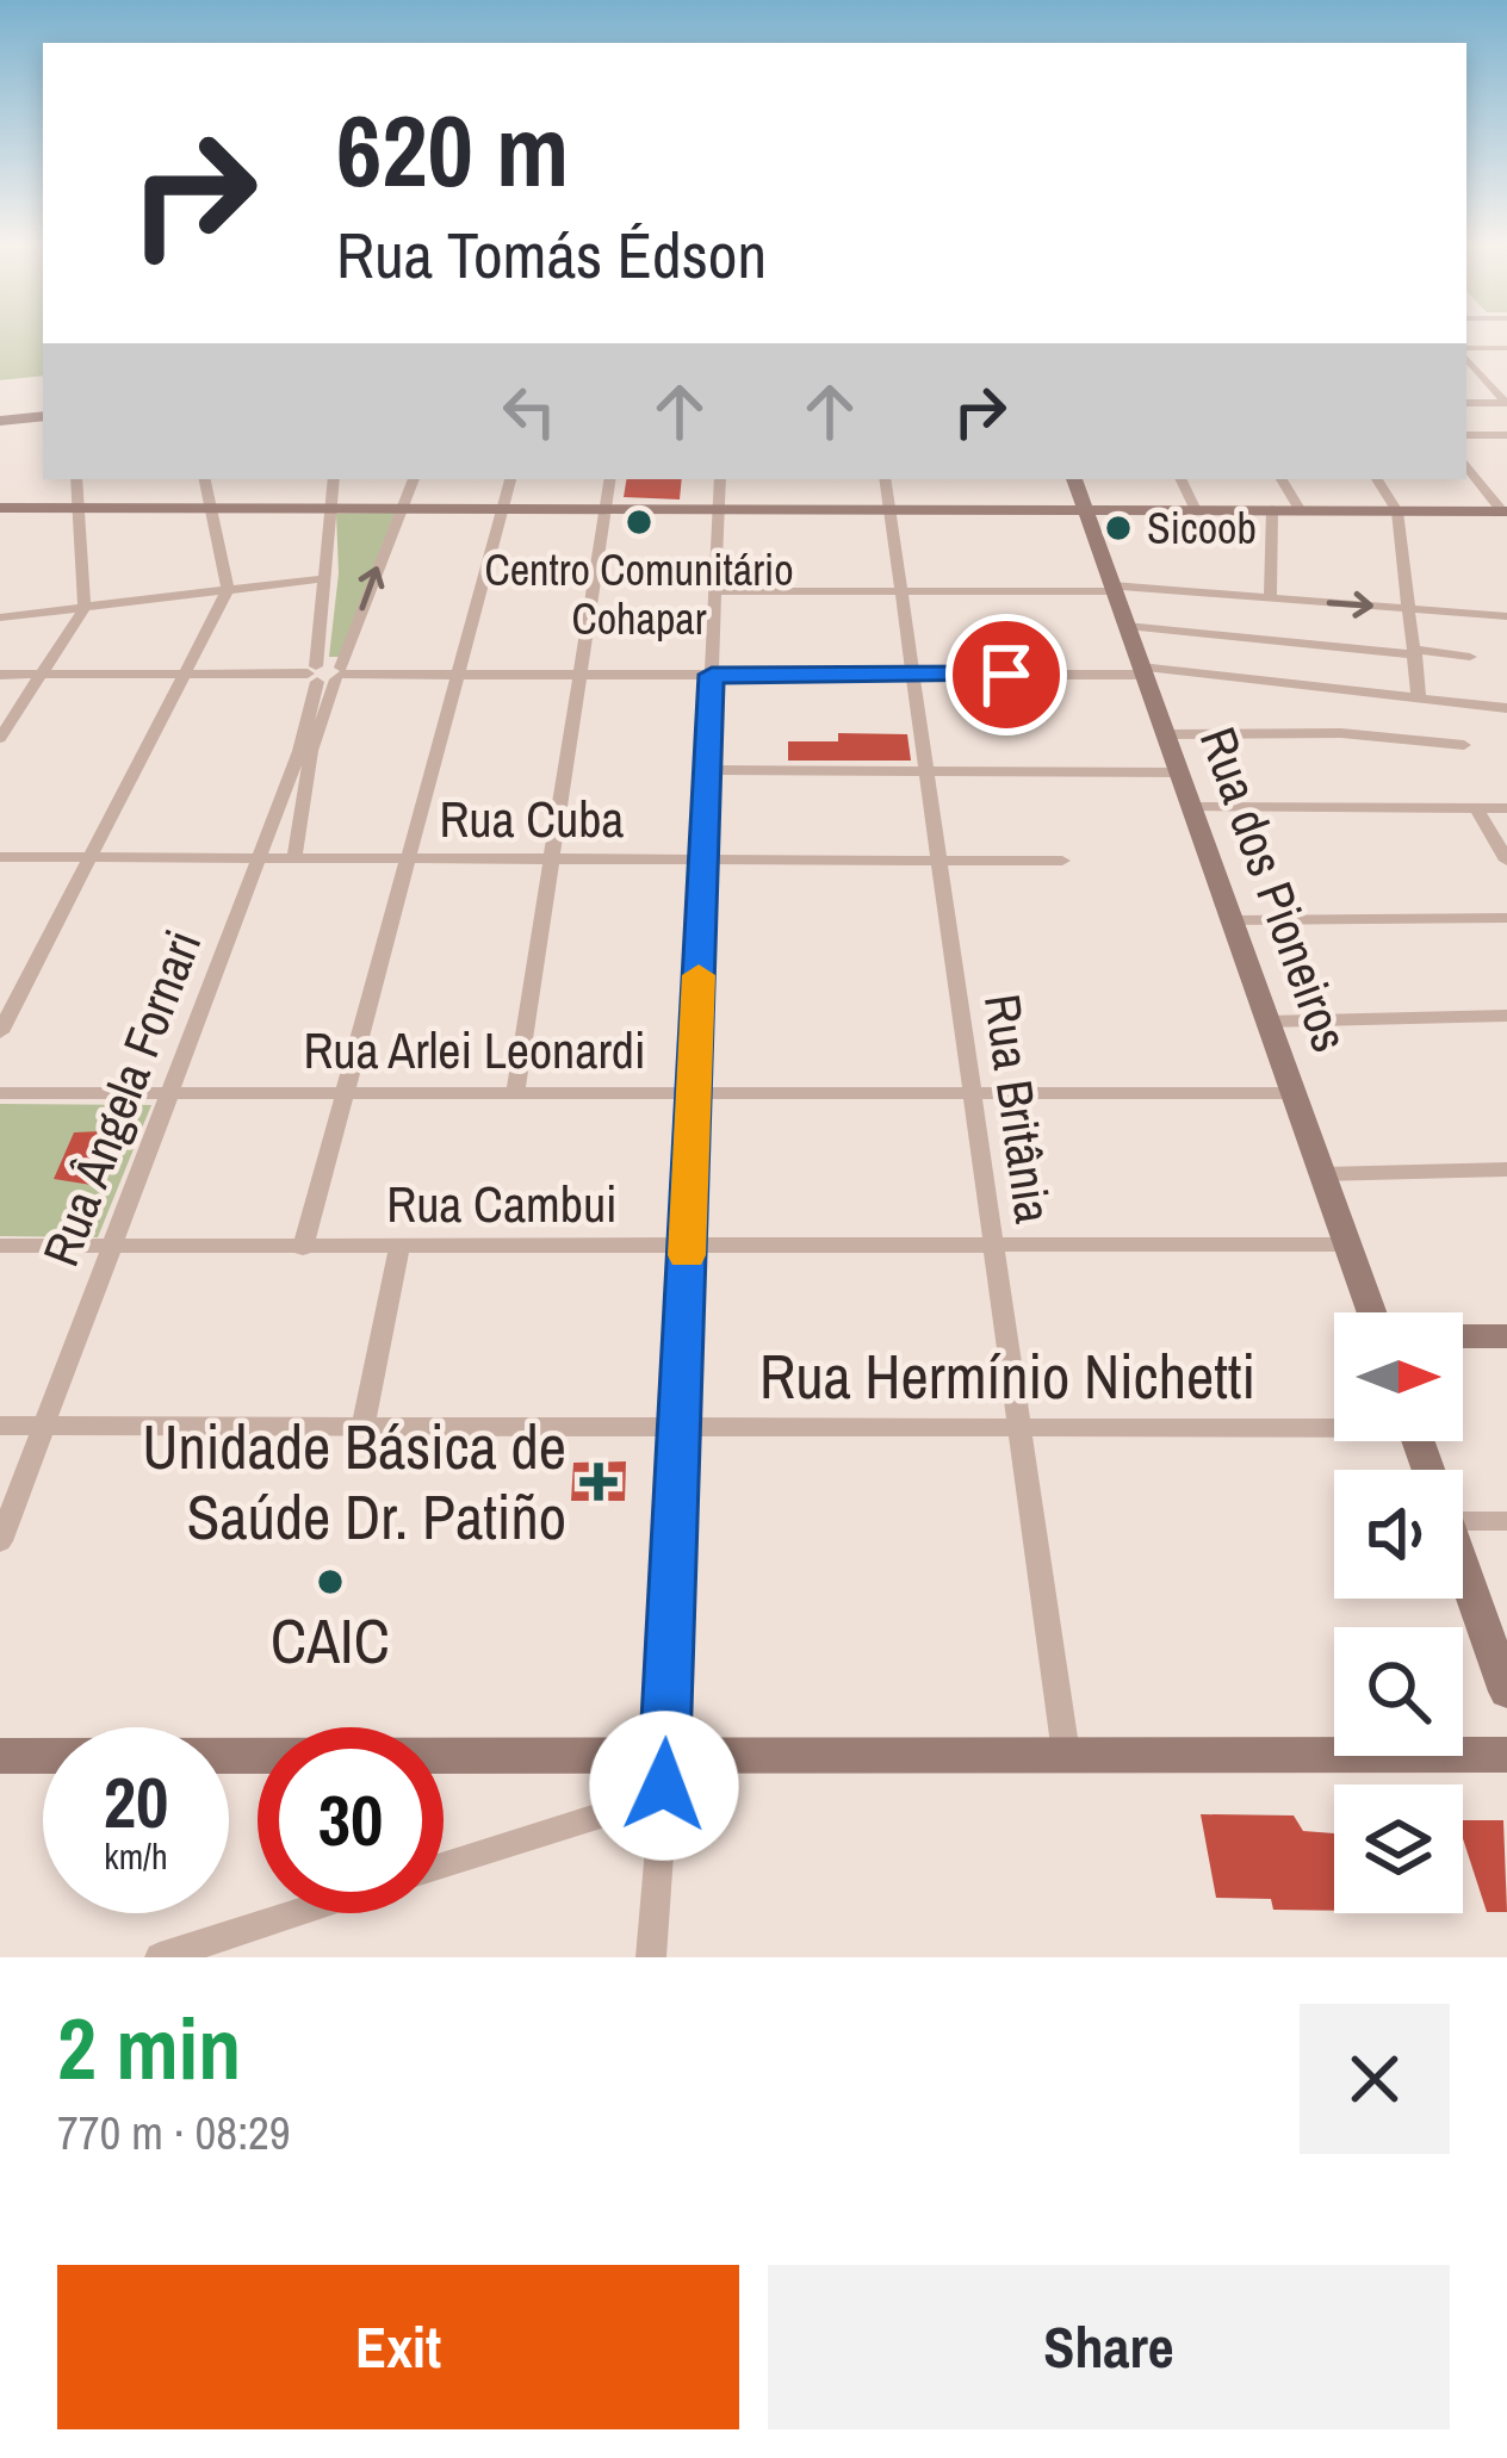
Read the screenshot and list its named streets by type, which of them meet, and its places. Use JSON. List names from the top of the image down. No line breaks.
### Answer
{"streets":{"street":["Rua Cuba","Rua dos Pioneiros","Rua Arlei Leonardi","Rua Ângela Fornari","Rua Britânia","Rua Cambui","Rua Hermínio Nichetti"]},"crossings":[["Rua Cuba","Rua Ângela Fornari"],["Rua Cuba","Rua Britânia"],["Rua dos Pioneiros","Rua Arlei Leonardi"],["Rua dos Pioneiros","Rua Cambui"],["Rua Arlei Leonardi","Rua Ângela Fornari"],["Rua Arlei Leonardi","Rua Britânia"],["Rua Ângela Fornari","Rua Cambui"],["Rua Ângela Fornari","Rua Hermínio Nichetti"],["Rua Britânia","Rua Cambui"],["Rua Britânia","Rua Hermínio Nichetti"]],"places":{"other":["Centro Comunitário Cohapar","Sicoob","CAIC"],"health":["Unidade Básica de Saúde Dr. Patiño"]},"north":"right","page":{"turn":["620 m","Rua Tomás Édson"],"speed":"20 km/h","limit":"30","heading":["2 min","770 m · 08:29"],"buttons":["Exit","Share"]}}
